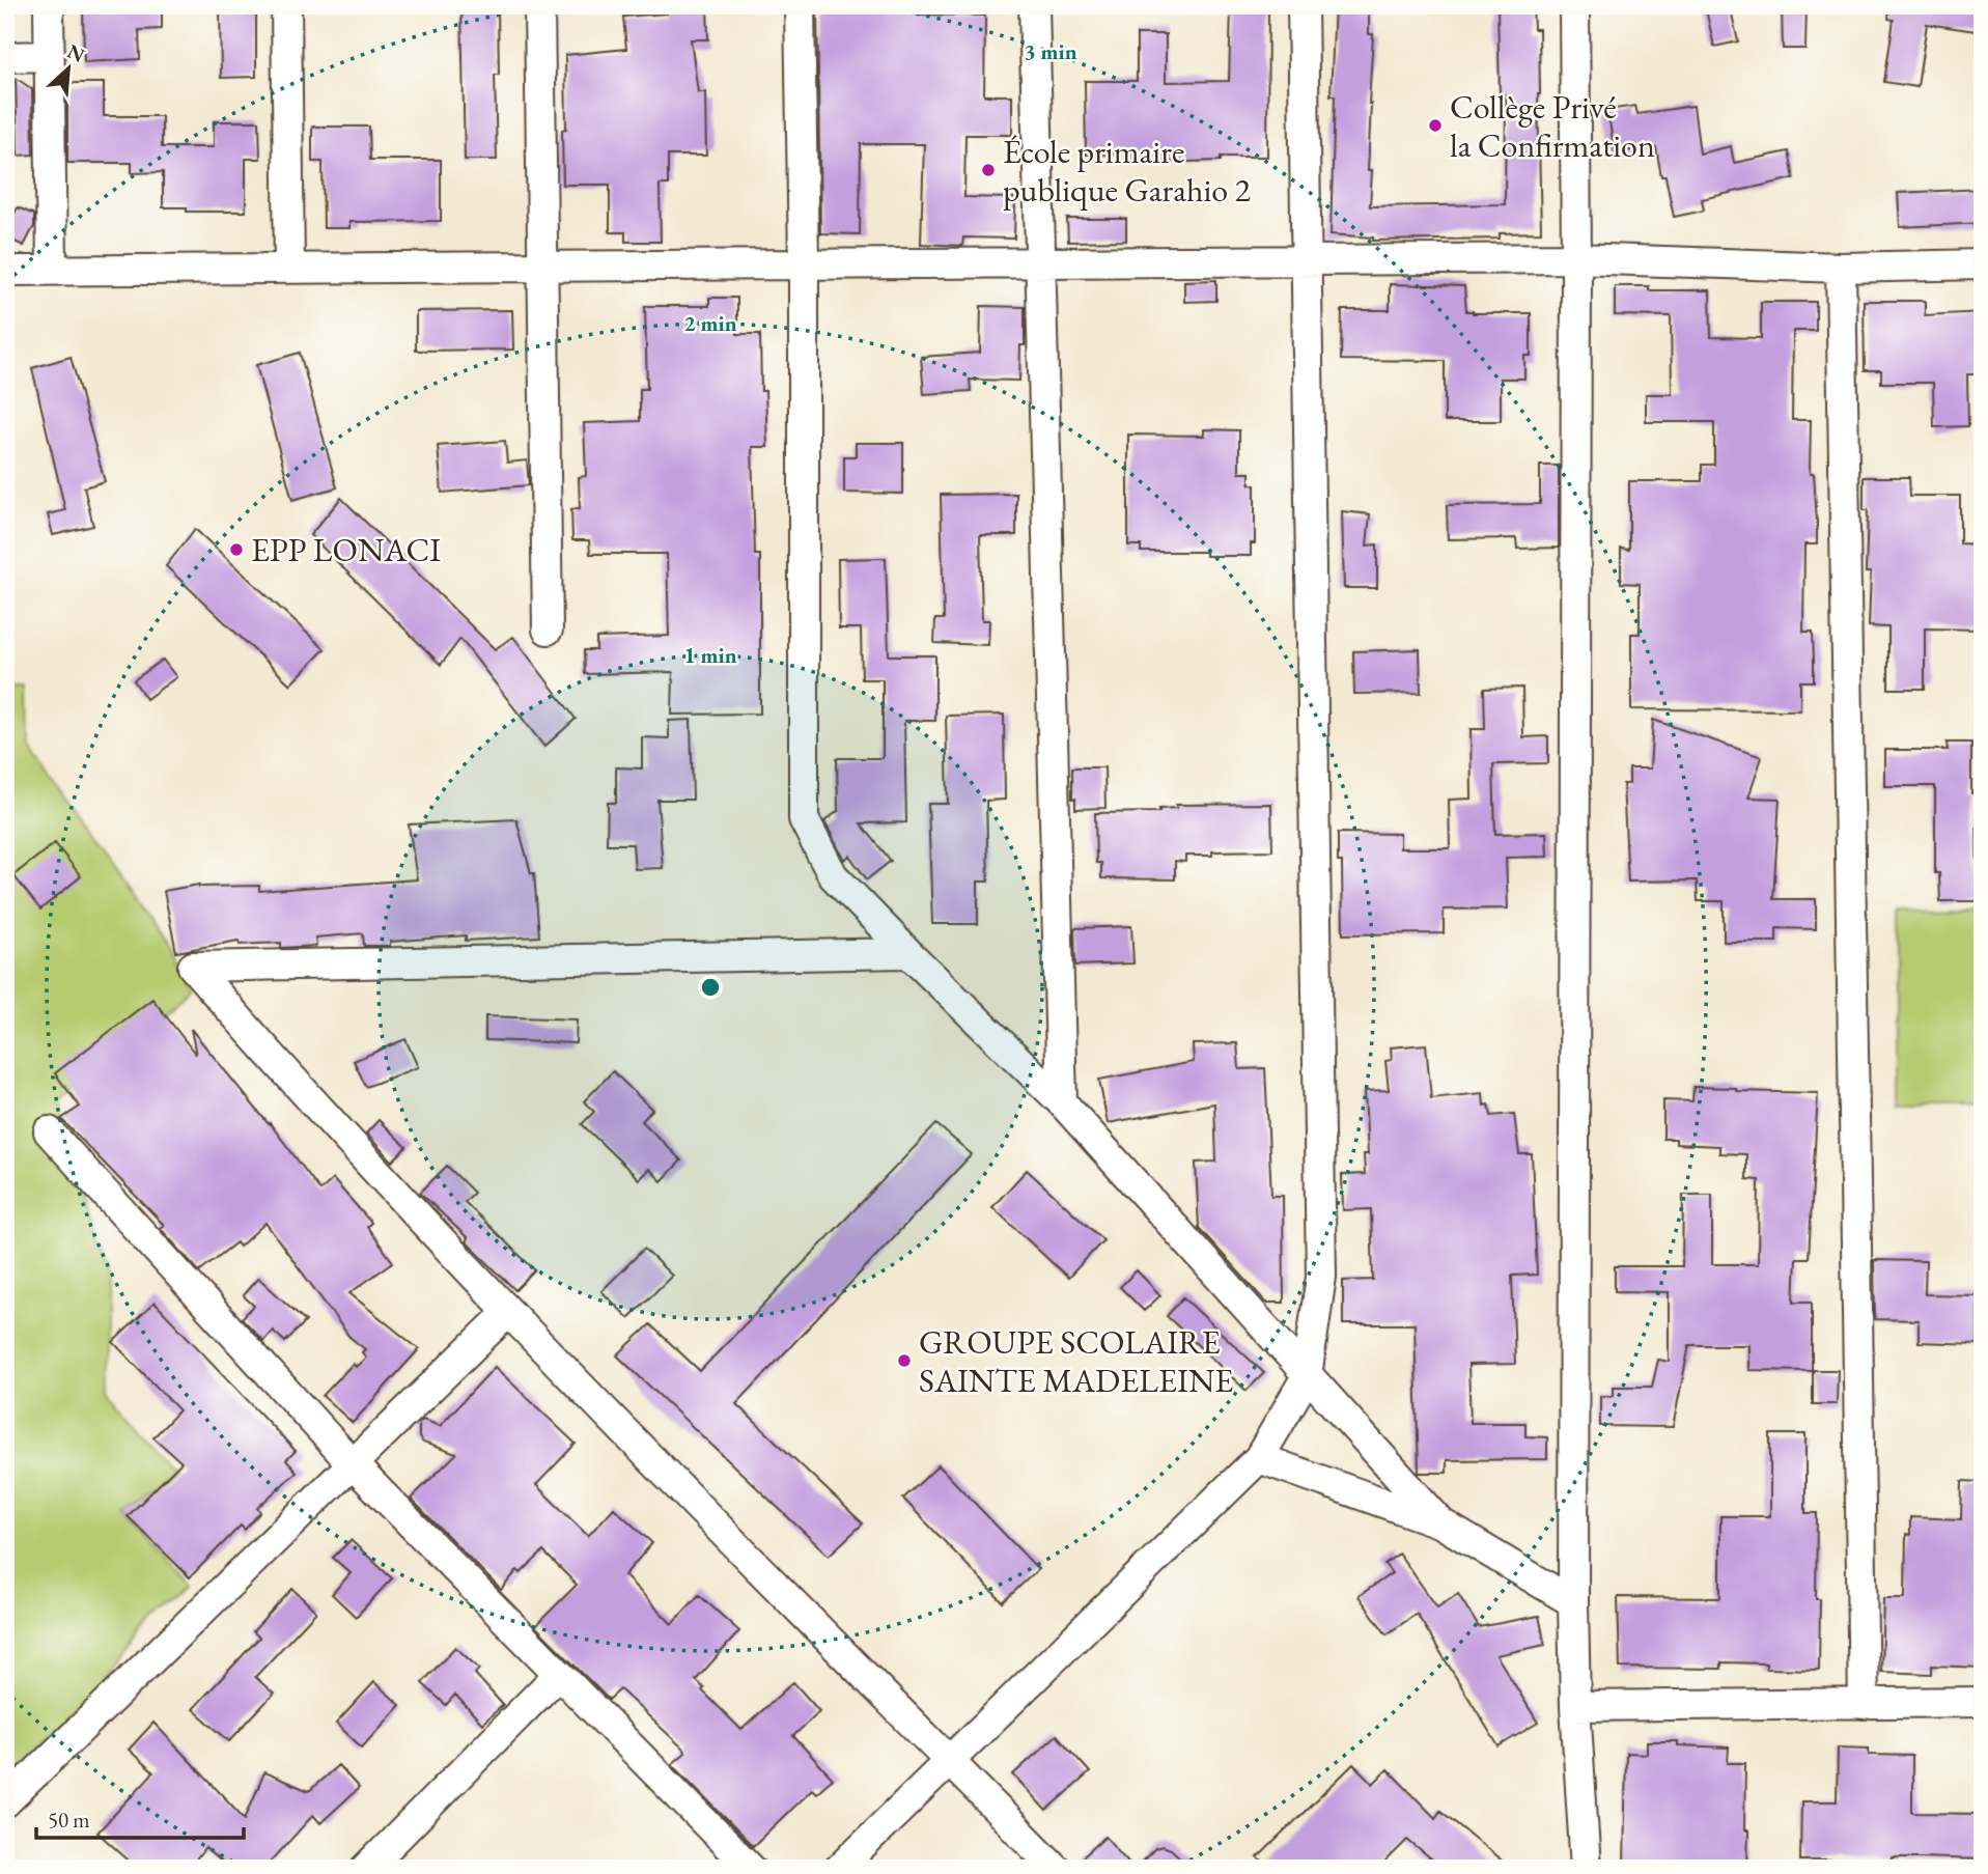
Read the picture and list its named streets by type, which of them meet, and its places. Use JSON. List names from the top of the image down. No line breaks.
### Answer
{"places":["Collège Privé la Confirmation","École primaire publique Garahio 2","EPP LONACI","GROUPE SCOLAIRE SAINTE MADELEINE"],"scale_bar":"50 m","north":"top right","rings":["3 min","2 min","1 min"]}
